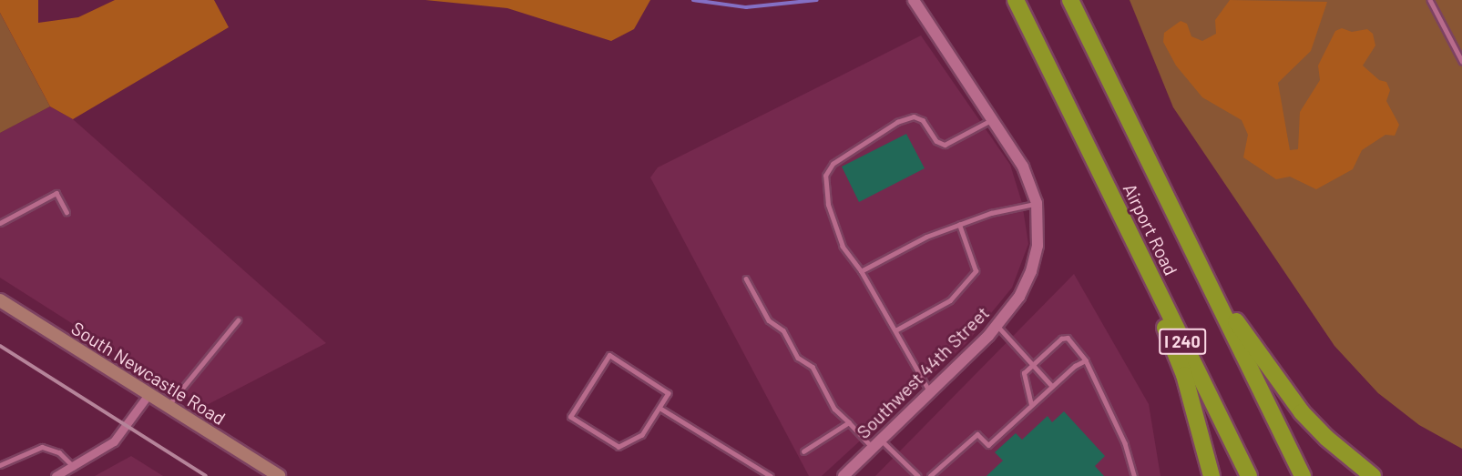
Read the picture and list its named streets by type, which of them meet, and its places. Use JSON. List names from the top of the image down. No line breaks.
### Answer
{"streets":{"highway":["Airport Road","I 240"],"main road":["South Newcastle Road"],"street":["Southwest 44th Street"]}}
